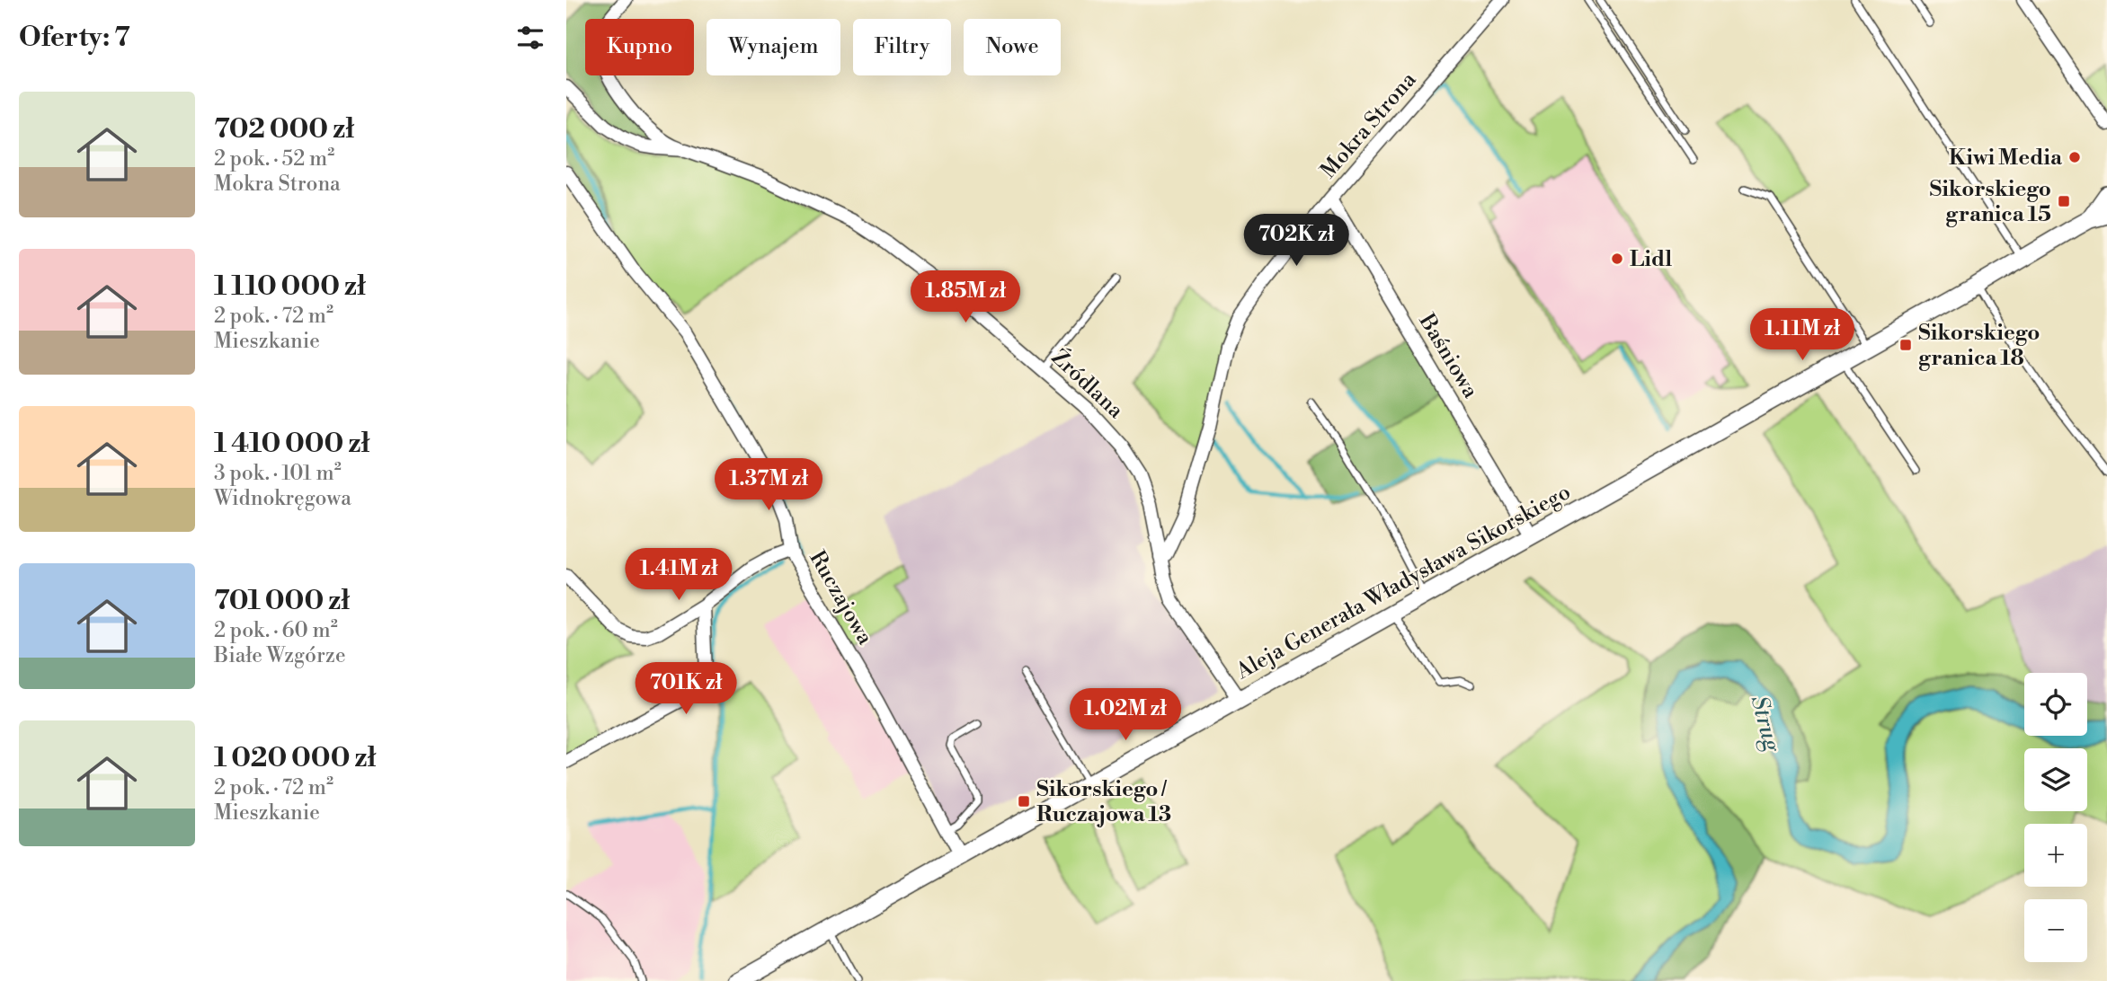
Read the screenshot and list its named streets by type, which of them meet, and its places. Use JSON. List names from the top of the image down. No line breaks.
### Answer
{"streets":{"main road":["Aleja Generała Władysława Sikorskiego"],"street":["Mokra Strona","Baśniowa","Źródlana","Ruczajowa"]},"crossings":[["Mokra Strona","Baśniowa"],["Mokra Strona","Źródlana"],["Baśniowa","Aleja Generała Władysława Sikorskiego"],["Źródlana","Aleja Generała Władysława Sikorskiego"],["Aleja Generała Władysława Sikorskiego","Ruczajowa"]],"water":["Strug"],"places":{"other":["Kiwi Media","Lidl"],"transit":["Sikorskiego granica 15","Sikorskiego granica 18","Sikorskiego / Ruczajowa 13"]},"page":{"heading":"Oferty: 7","chip":["Kupno","Wynajem","Filtry","Nowe"],"list":[{"name":"702 000 zł","note":"2 pok. · 52 m² · Mokra Strona"},{"name":"1 110 000 zł","note":"2 pok. · 72 m² · Mieszkanie"},{"name":"1 410 000 zł","note":"3 pok. · 101 m² · Widnokręgowa"},{"name":"701 000 zł","note":"2 pok. · 60 m² · Białe Wzgórze"},{"name":"1 020 000 zł","note":"2 pok. · 72 m² · Mieszkanie"}],"price":["702K zł","1.85M zł","1.11M zł","1.37M zł","1.41M zł","701K zł","1.02M zł"],"map_buttons":["+","−"]}}
